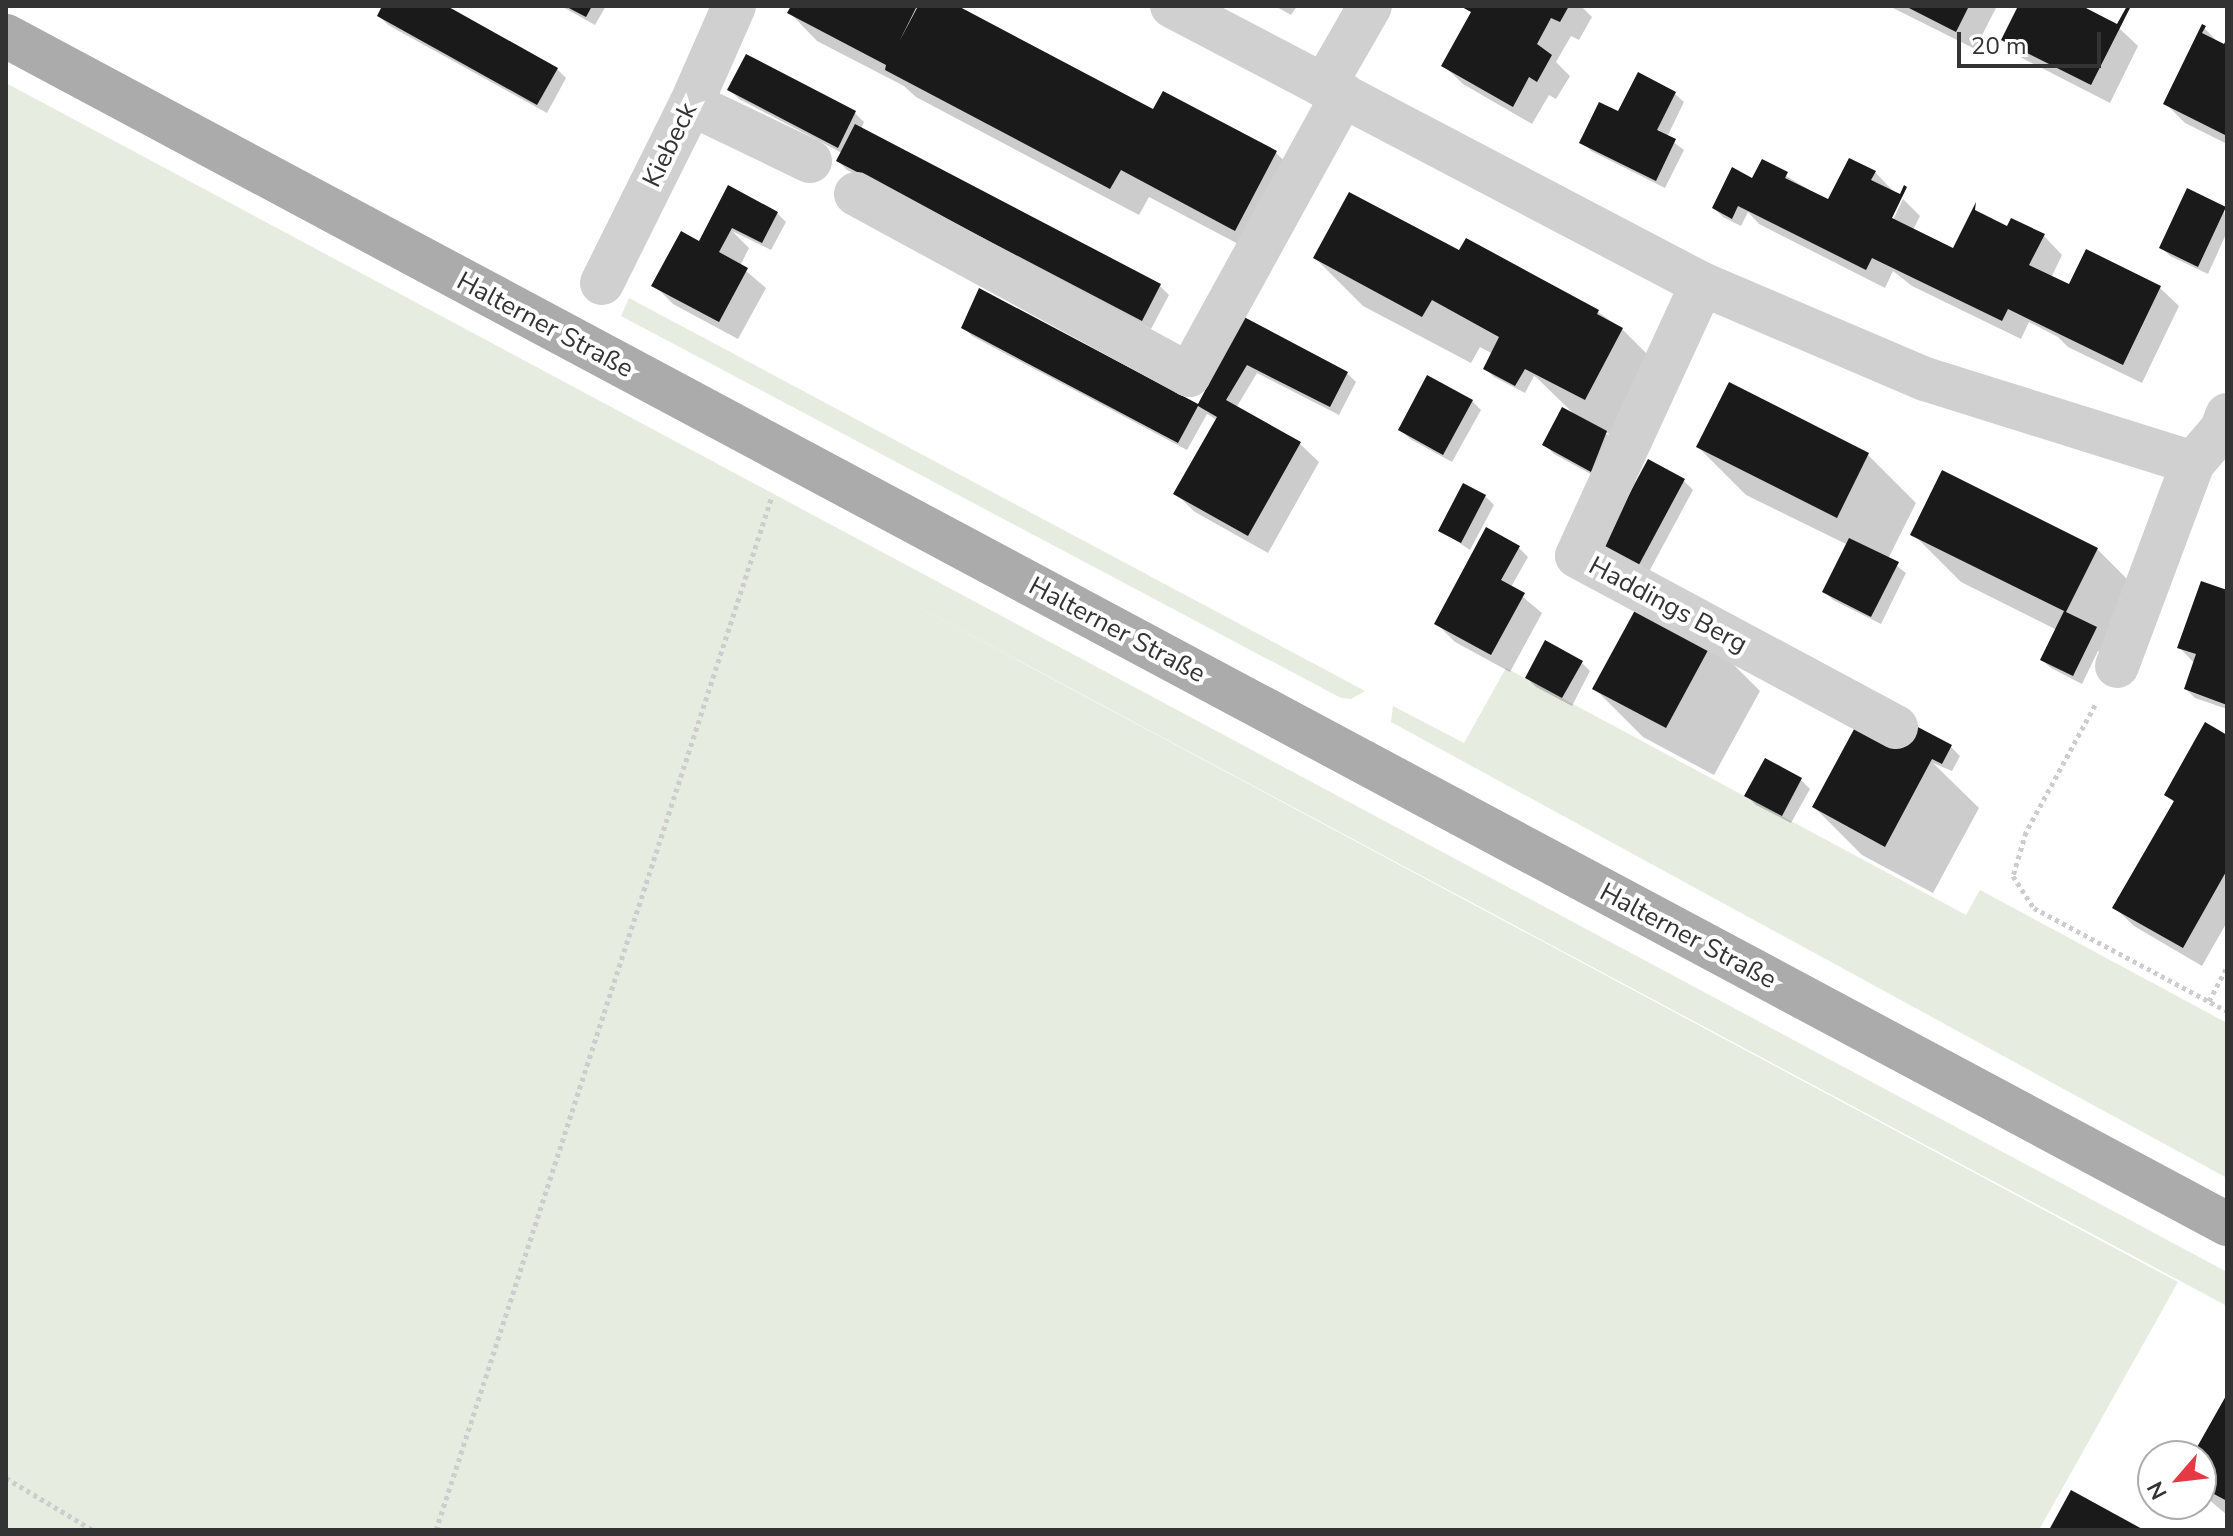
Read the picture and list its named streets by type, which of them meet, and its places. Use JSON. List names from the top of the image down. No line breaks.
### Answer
{"streets":{"main road":["Halterner Straße"],"street":["Kiebeck","Haddings Berg"]},"scale_bar":"20 m","north":"bottom left"}
